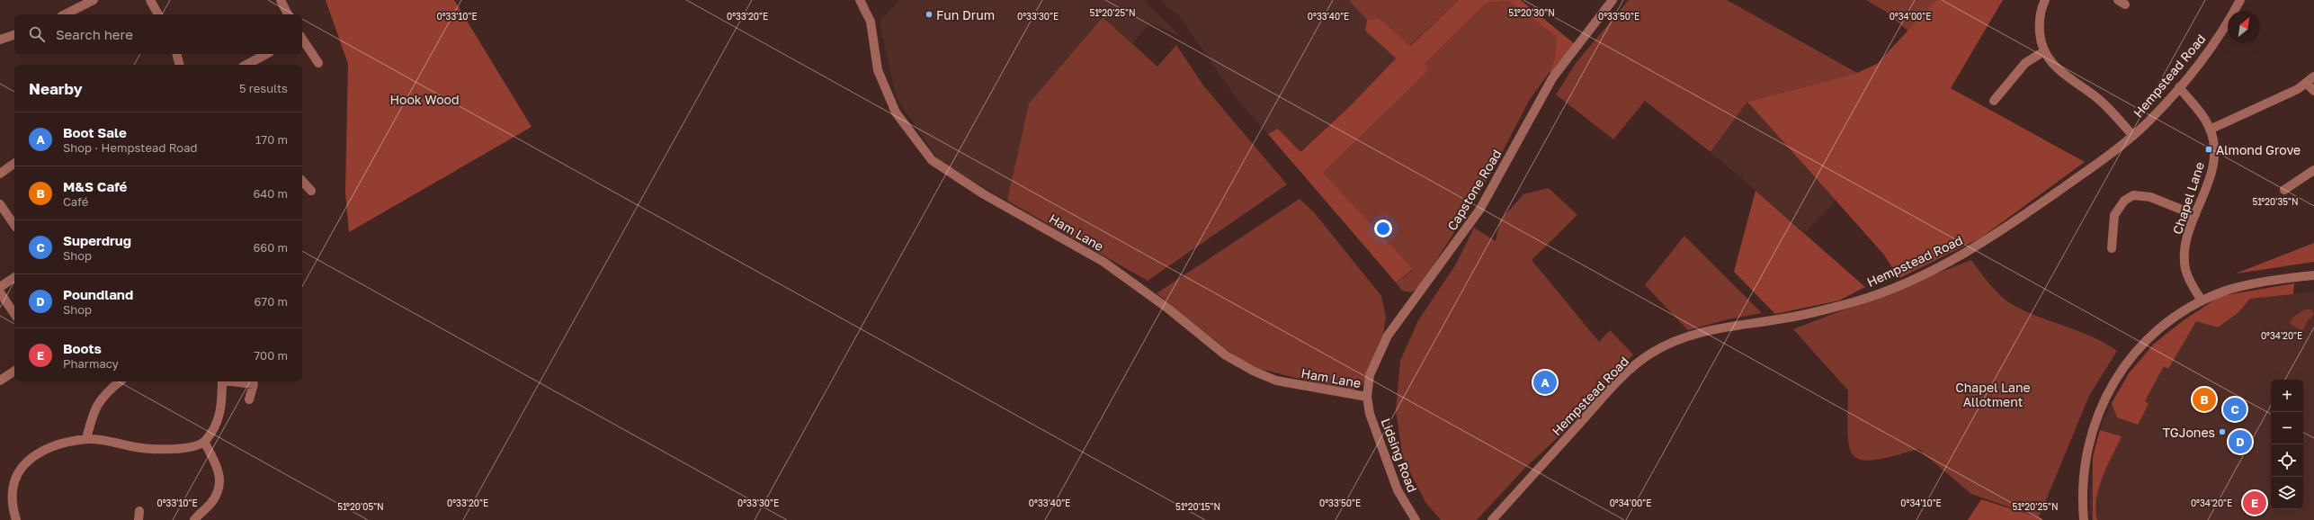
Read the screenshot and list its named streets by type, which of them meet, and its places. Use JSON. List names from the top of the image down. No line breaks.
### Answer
{"streets":{"street":["Hempstead Road","Capstone Road","Chapel Lane","Ham Lane","Lidsing Road"]},"crossings":[["Hempstead Road","Chapel Lane"],["Capstone Road","Ham Lane"],["Capstone Road","Lidsing Road"],["Ham Lane","Lidsing Road"]],"parks":["Hook Wood","Chapel Lane Allotment"],"places":{"other":["Fun Drum","TGJones"],"transit":["Almond Grove"]},"north":"top right","page":{"search":"Search here","heading":["Nearby","5 results"],"list":[{"mark":"A","name":"Boot Sale","note":"Shop · Hempstead Road","value":"170 m"},{"mark":"B","name":"M&S Café","note":"Café","value":"640 m"},{"mark":"C","name":"Superdrug","note":"Shop","value":"660 m"},{"mark":"D","name":"Poundland","note":"Shop","value":"670 m"},{"mark":"E","name":"Boots","note":"Pharmacy","value":"700 m"}],"pins":["A","B","C","D","E"],"map_buttons":["+","−"]},"coordinates":["51°20'25\"N","51°20'30\"N","0°33'10\"E","0°33'20\"E","0°33'30\"E","0°33'40\"E","0°33'50\"E","0°34'00\"E","51°20'35\"N","0°34'20\"E","0°34'10\"E","51°20'05\"N","51°20'15\"N"]}
